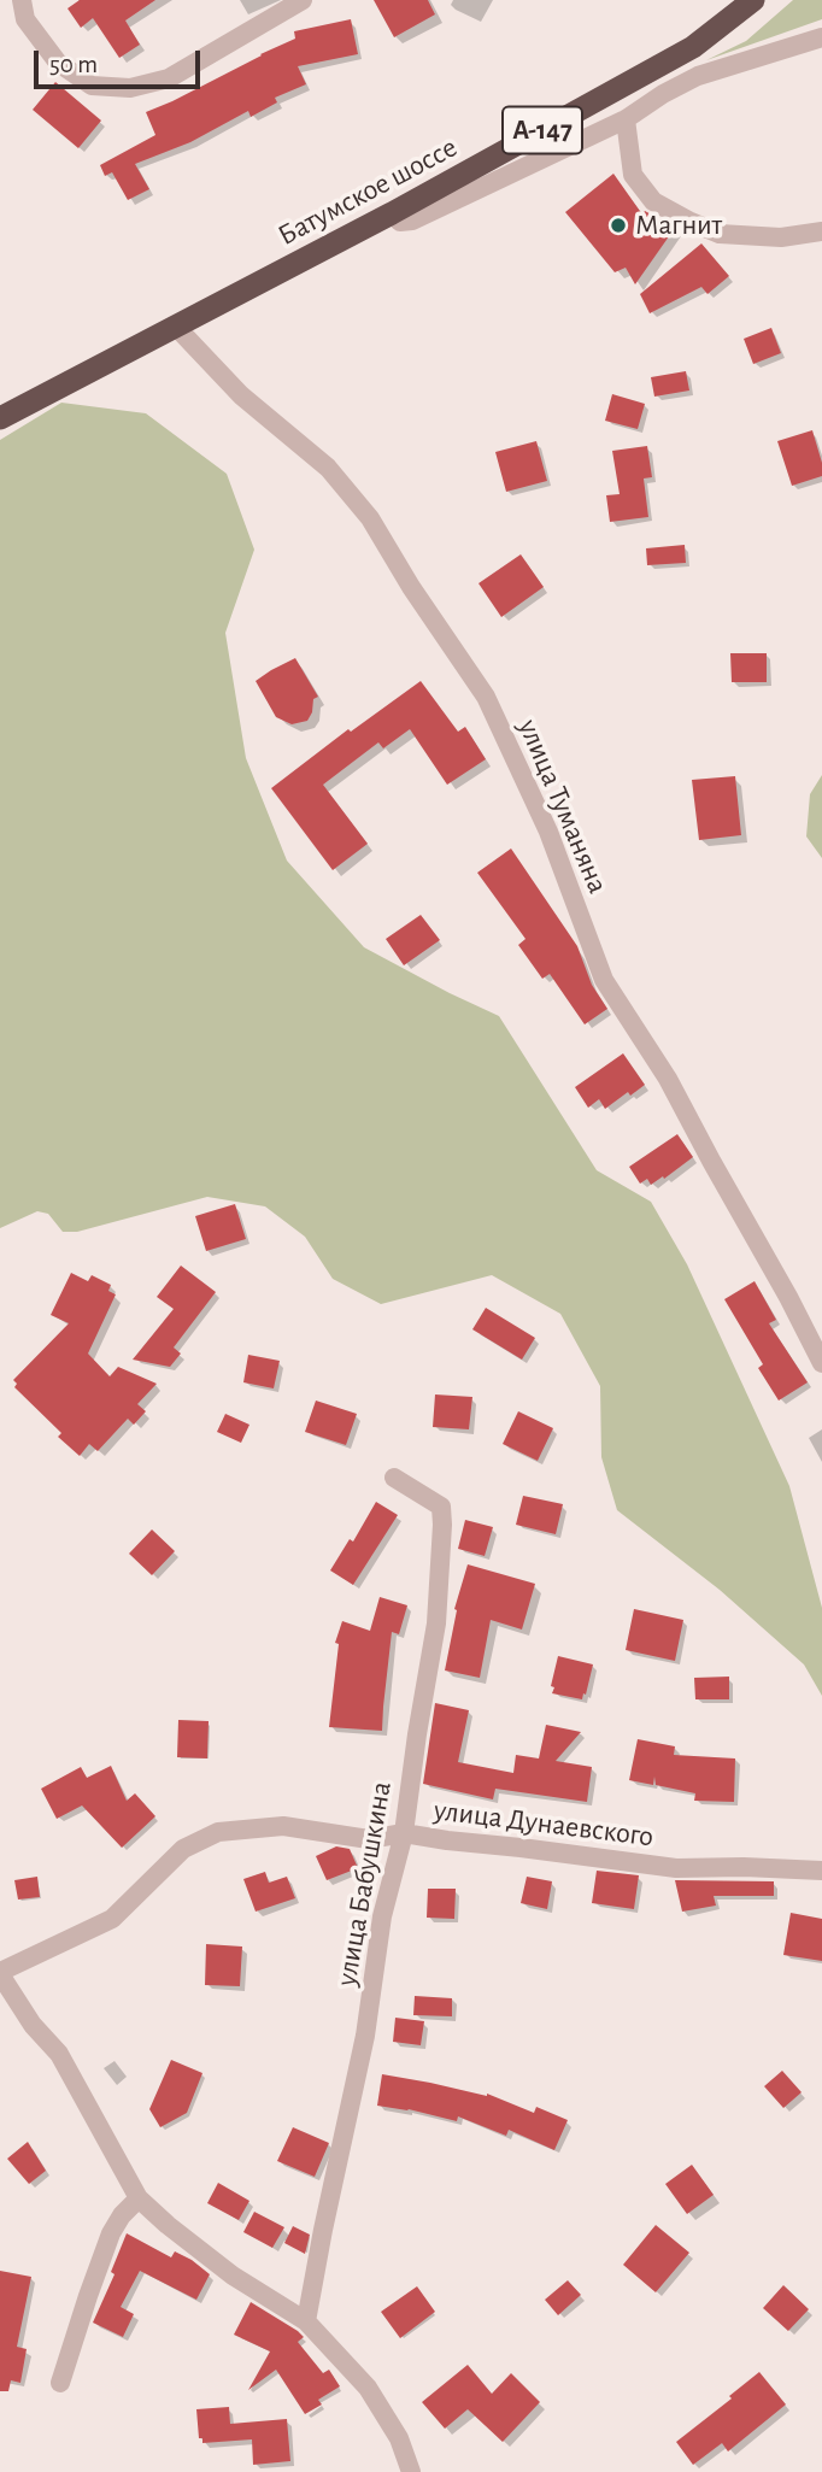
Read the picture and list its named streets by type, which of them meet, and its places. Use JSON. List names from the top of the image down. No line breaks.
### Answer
{"streets":{"highway":["А-147","Батумское шоссе"],"street":["улица Туманяна","улица Дунаевского","улица Бабушкина"]},"crossings":[["Батумское шоссе","улица Туманяна"],["улица Дунаевского","улица Бабушкина"]],"places":["Магнит"],"scale_bar":"50 m"}
